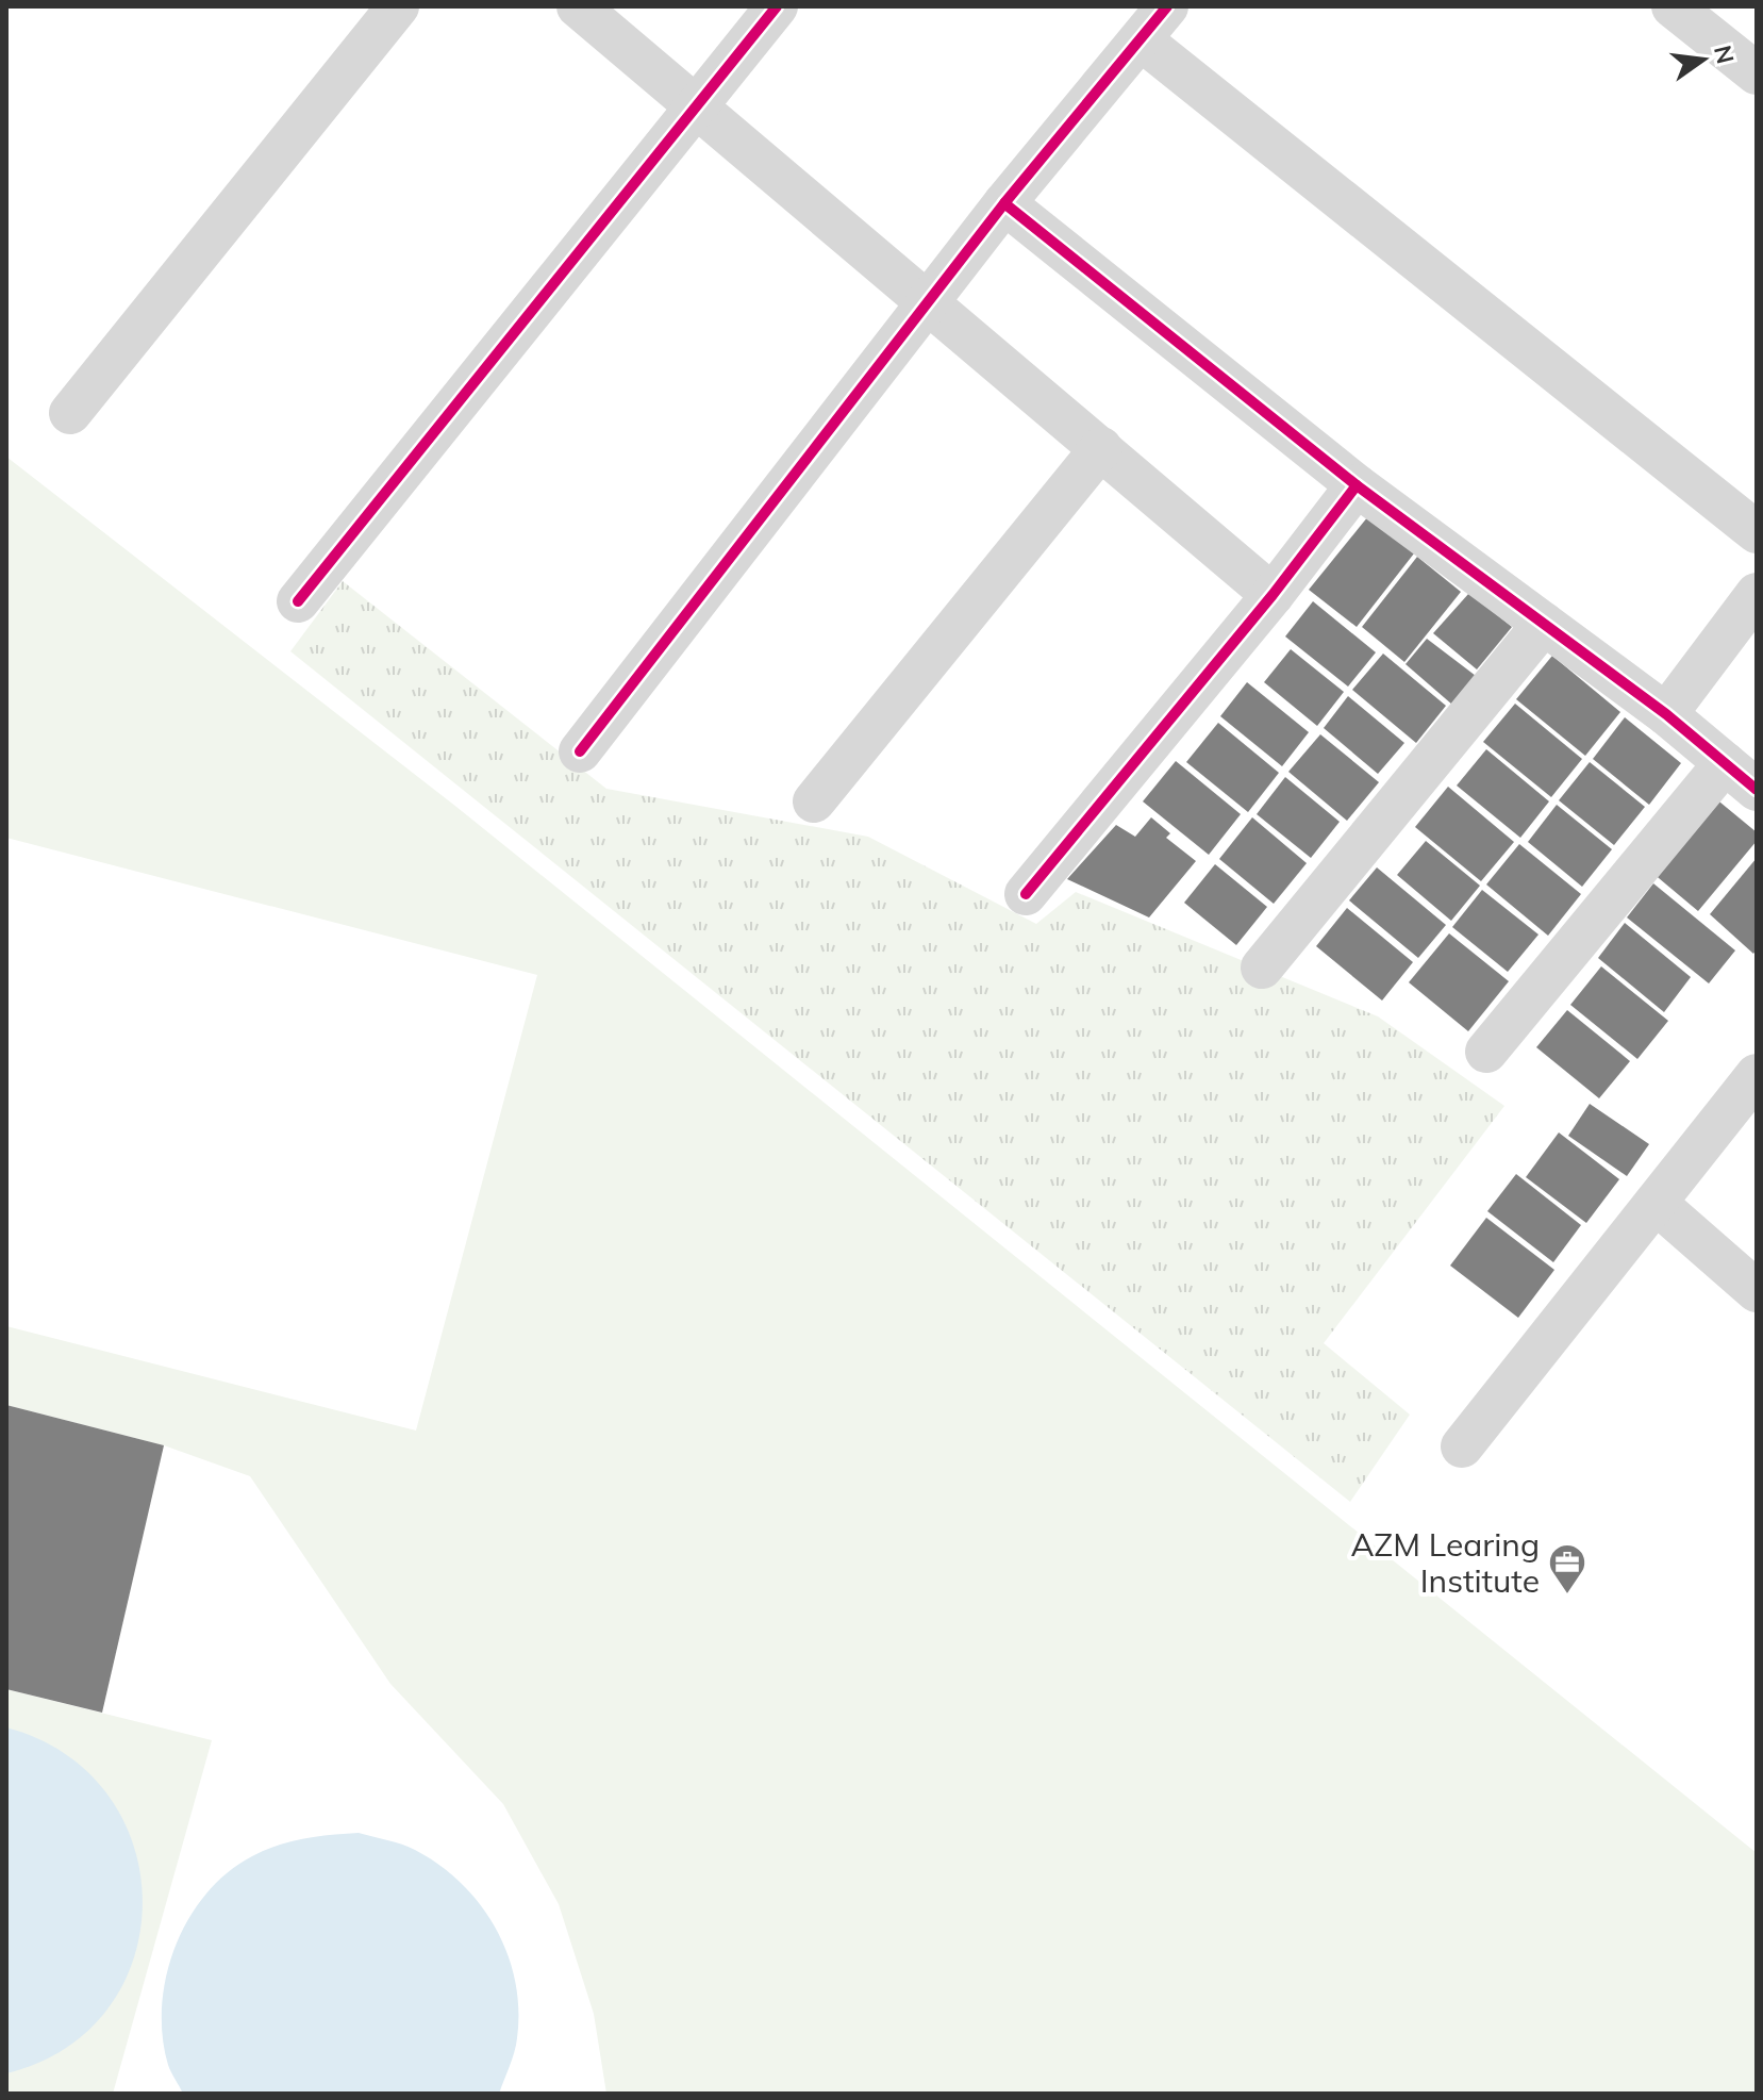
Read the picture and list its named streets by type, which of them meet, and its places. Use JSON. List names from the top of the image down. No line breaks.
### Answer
{"places":{"office":["AZM Learing Institute"]},"north":"right"}
